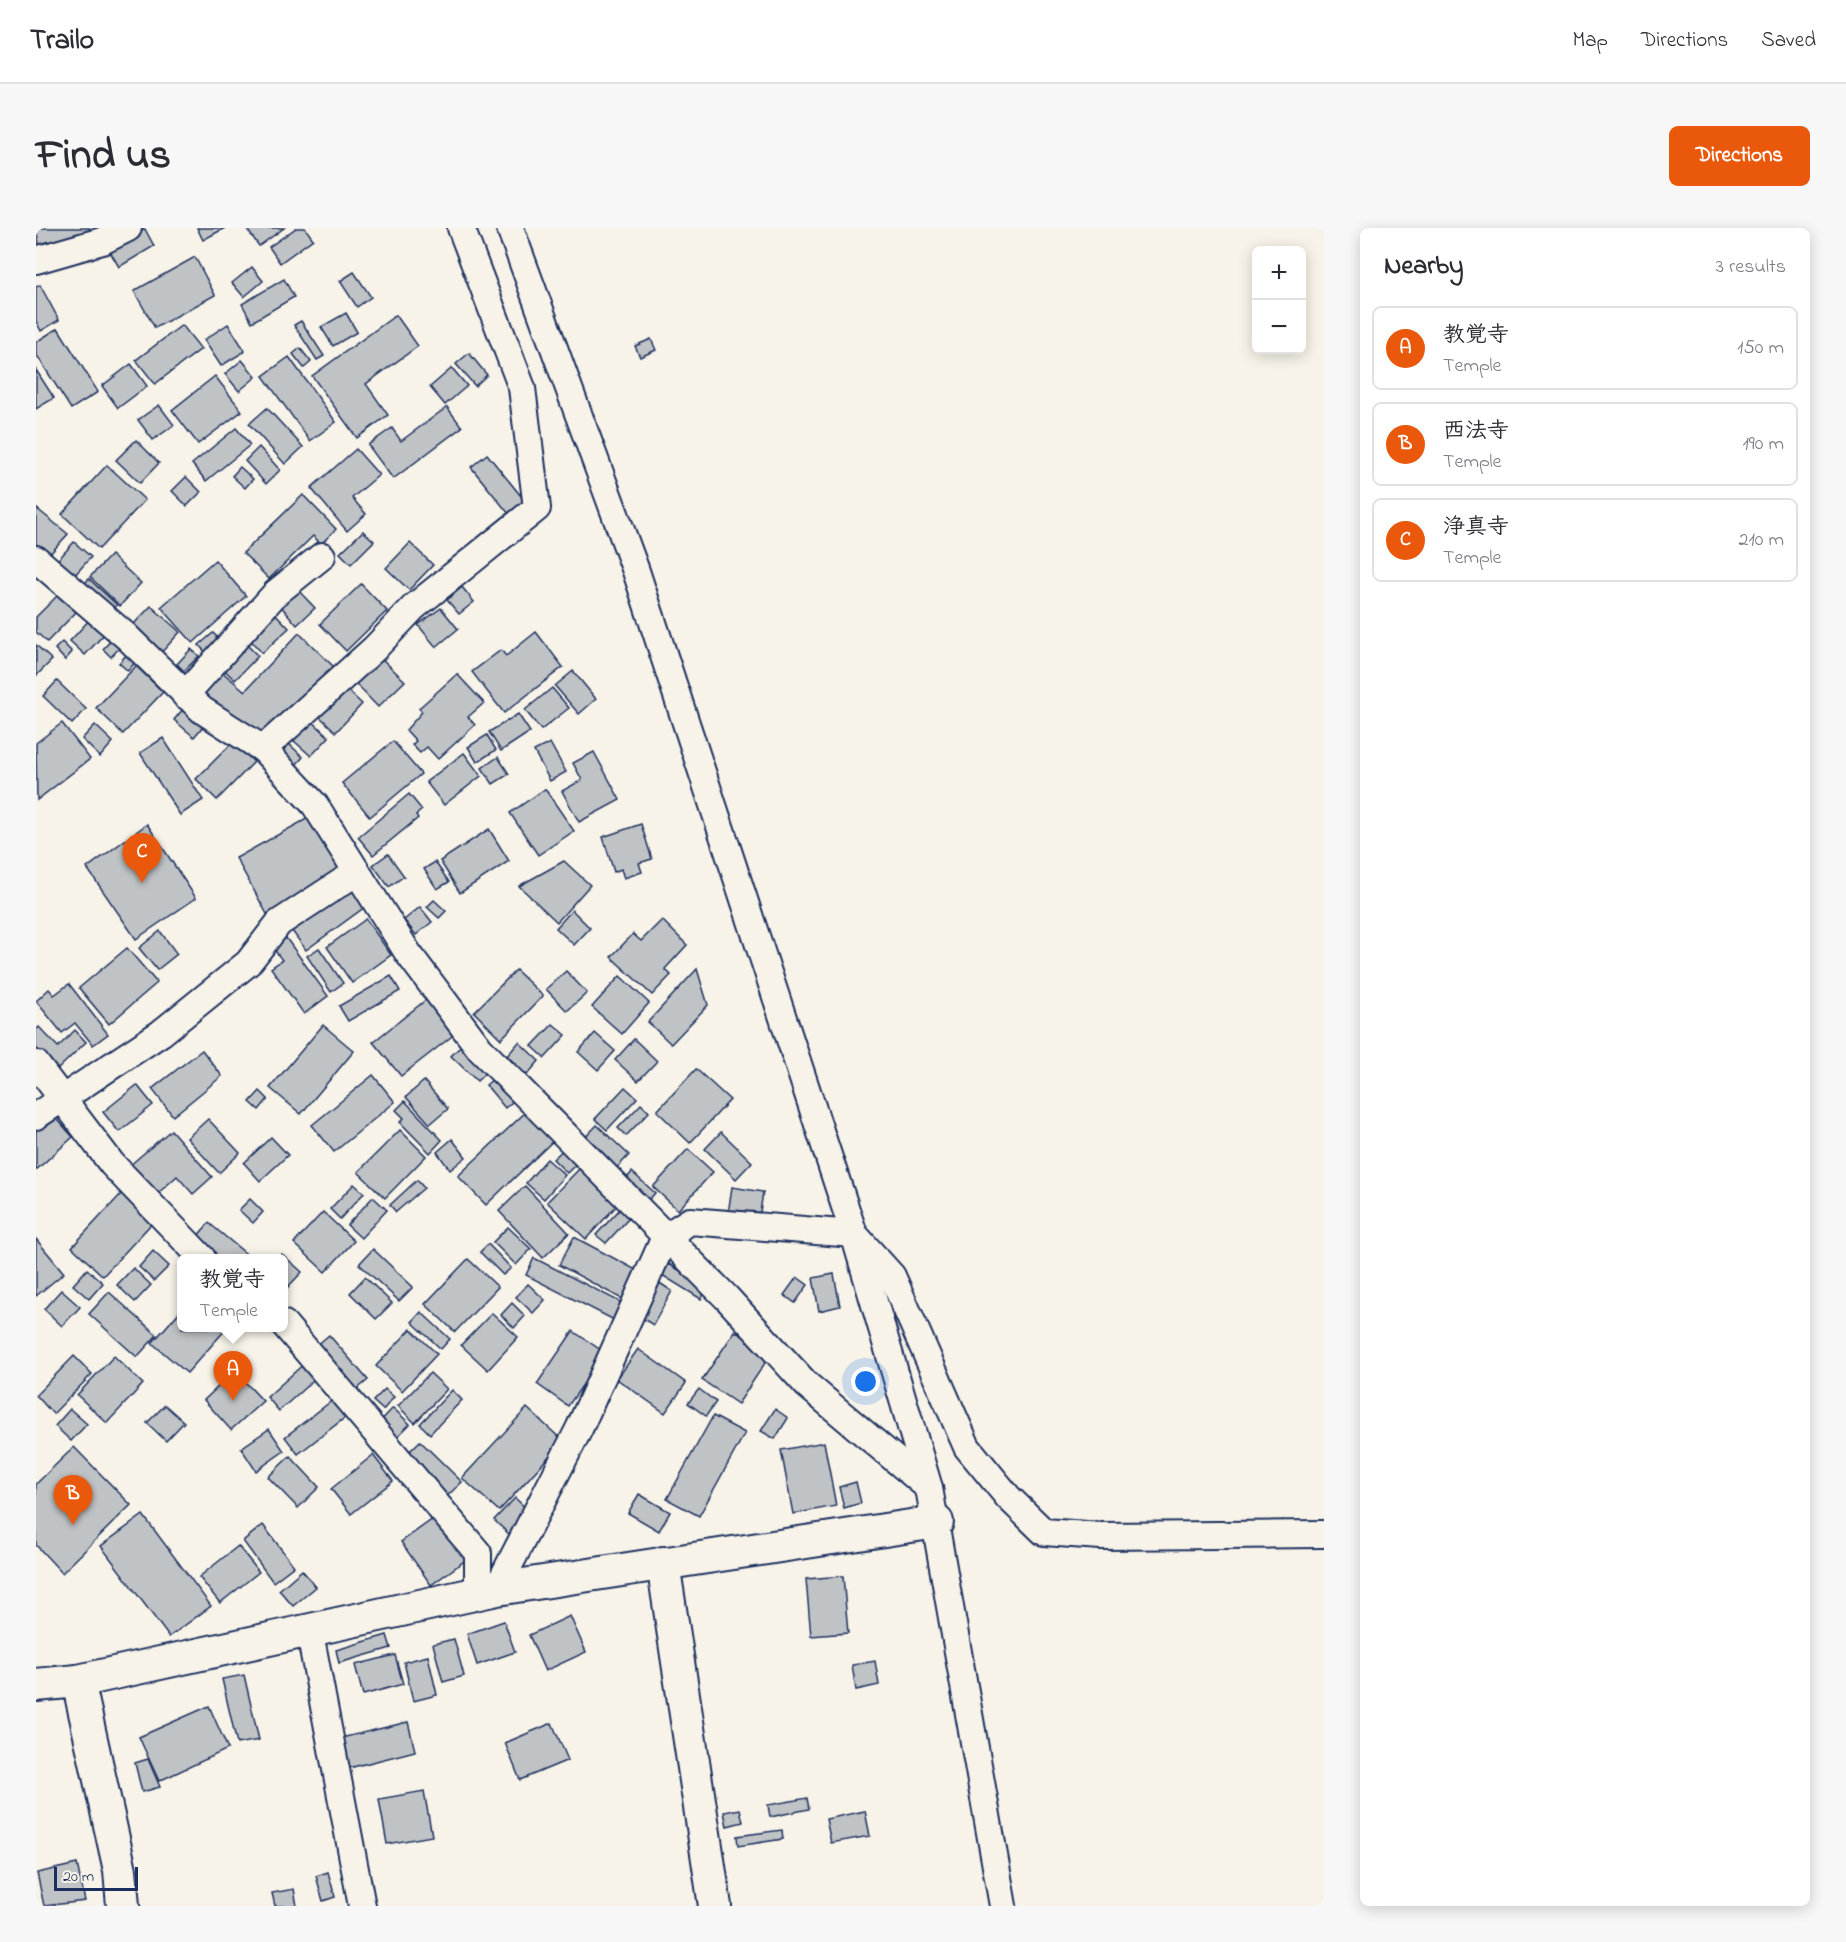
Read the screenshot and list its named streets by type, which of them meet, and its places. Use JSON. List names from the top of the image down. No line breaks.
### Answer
{"scale_bar":"20 m","page":{"header":"Trailo","nav":["Map","Directions","Saved"],"title":"Find us","buttons":"Directions","heading":["Nearby","3 results"],"map_buttons":["+","−"],"list":[{"mark":"A","name":"教覚寺","note":"Temple","value":"150 m"},{"mark":"B","name":"西法寺","note":"Temple","value":"190 m"},{"mark":"C","name":"浄真寺","note":"Temple","value":"210 m"}],"pins":["C","A","B"],"popup":["教覚寺","Temple"],"scale":"20 m"}}
